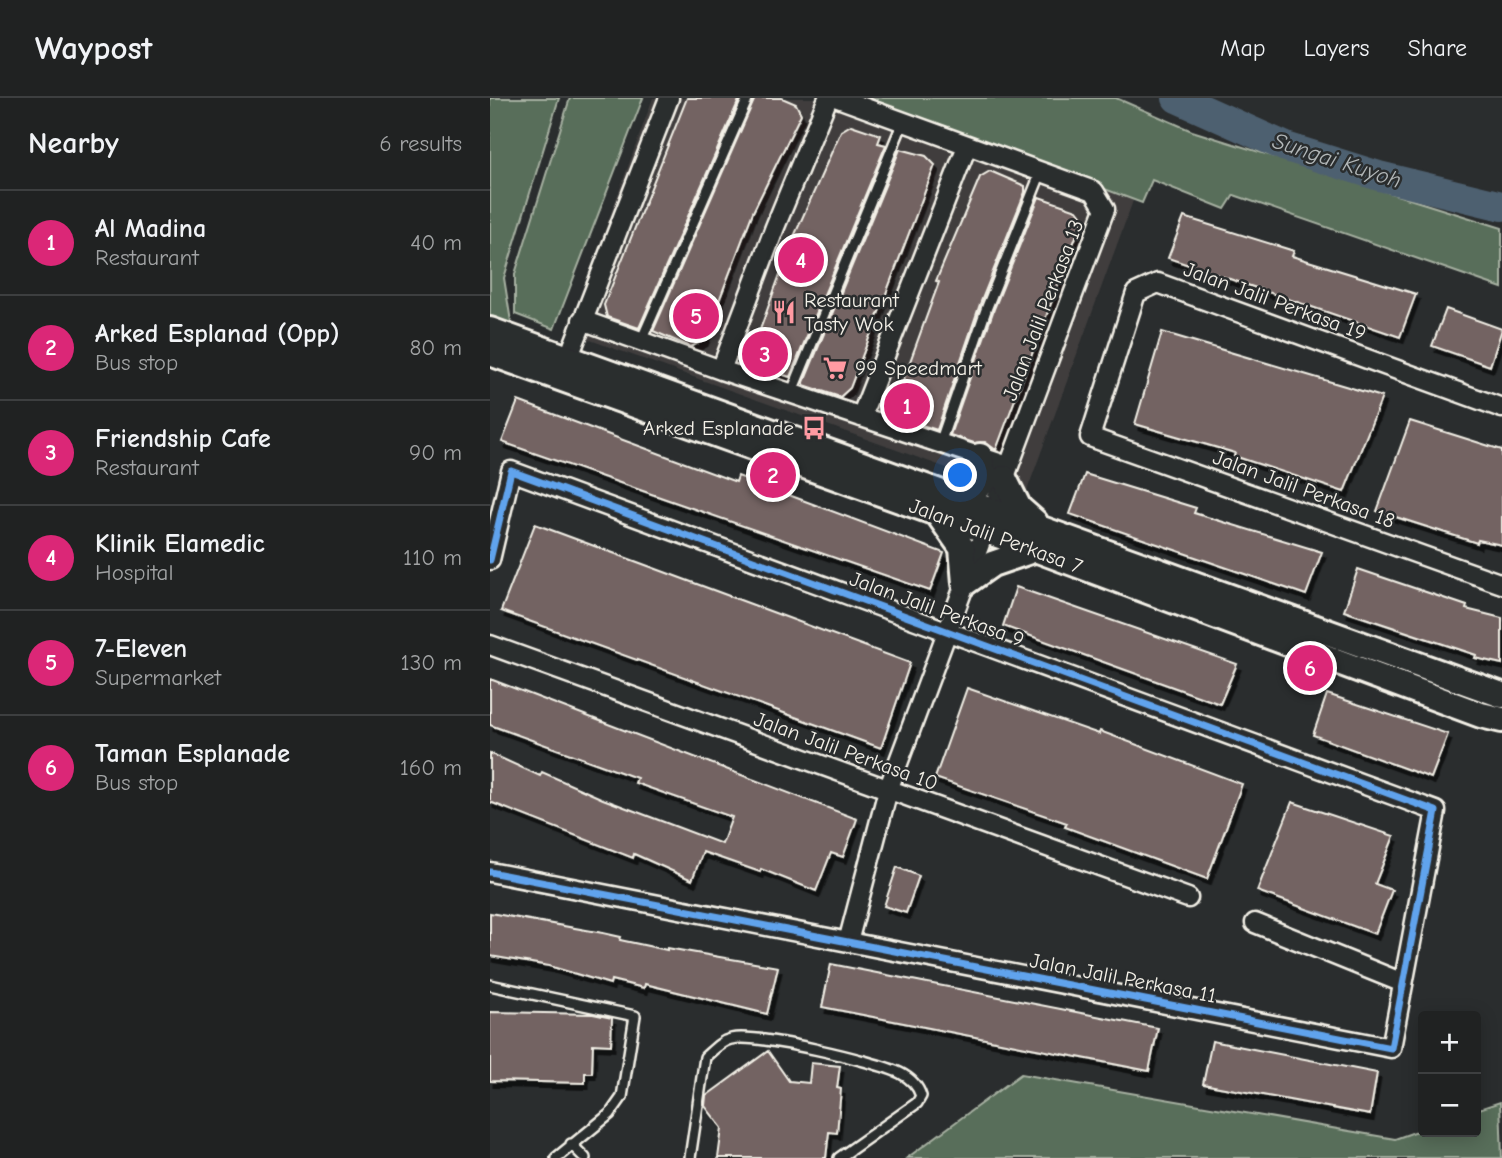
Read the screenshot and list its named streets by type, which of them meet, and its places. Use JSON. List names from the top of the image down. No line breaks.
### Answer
{"streets":{"street":["Jalan Jalil Perkasa 19","Jalan Jalil Perkasa 13","Jalan Jalil Perkasa 18","Jalan Jalil Perkasa 7","Jalan Jalil Perkasa 9","Jalan Jalil Perkasa 10","Jalan Jalil Perkasa 11"]},"crossings":[["Jalan Jalil Perkasa 19","Jalan Jalil Perkasa 18"],["Jalan Jalil Perkasa 13","Jalan Jalil Perkasa 7"],["Jalan Jalil Perkasa 13","Jalan Jalil Perkasa 9"],["Jalan Jalil Perkasa 13","Jalan Jalil Perkasa 10"],["Jalan Jalil Perkasa 13","Jalan Jalil Perkasa 11"],["Jalan Jalil Perkasa 9","Jalan Jalil Perkasa 11"]],"water":["Sungai Kuyoh"],"places":{"restaurant":["Restaurant Tasty Wok"],"supermarket":["99 Speedmart"],"bus stop":["Arked Esplanade"]},"page":{"header":"Waypost","nav":["Map","Layers","Share"],"heading":["Nearby","6 results"],"list":[{"mark":"1","name":"Al Madina","note":"Restaurant","value":"40 m"},{"mark":"2","name":"Arked Esplanad (Opp)","note":"Bus stop","value":"80 m"},{"mark":"3","name":"Friendship Cafe","note":"Restaurant","value":"90 m"},{"mark":"4","name":"Klinik Elamedic","note":"Hospital","value":"110 m"},{"mark":"5","name":"7-Eleven","note":"Supermarket","value":"130 m"},{"mark":"6","name":"Taman Esplanade","note":"Bus stop","value":"160 m"}],"pins":["4","5","3","1","2","6"],"map_buttons":["+","−"]}}
